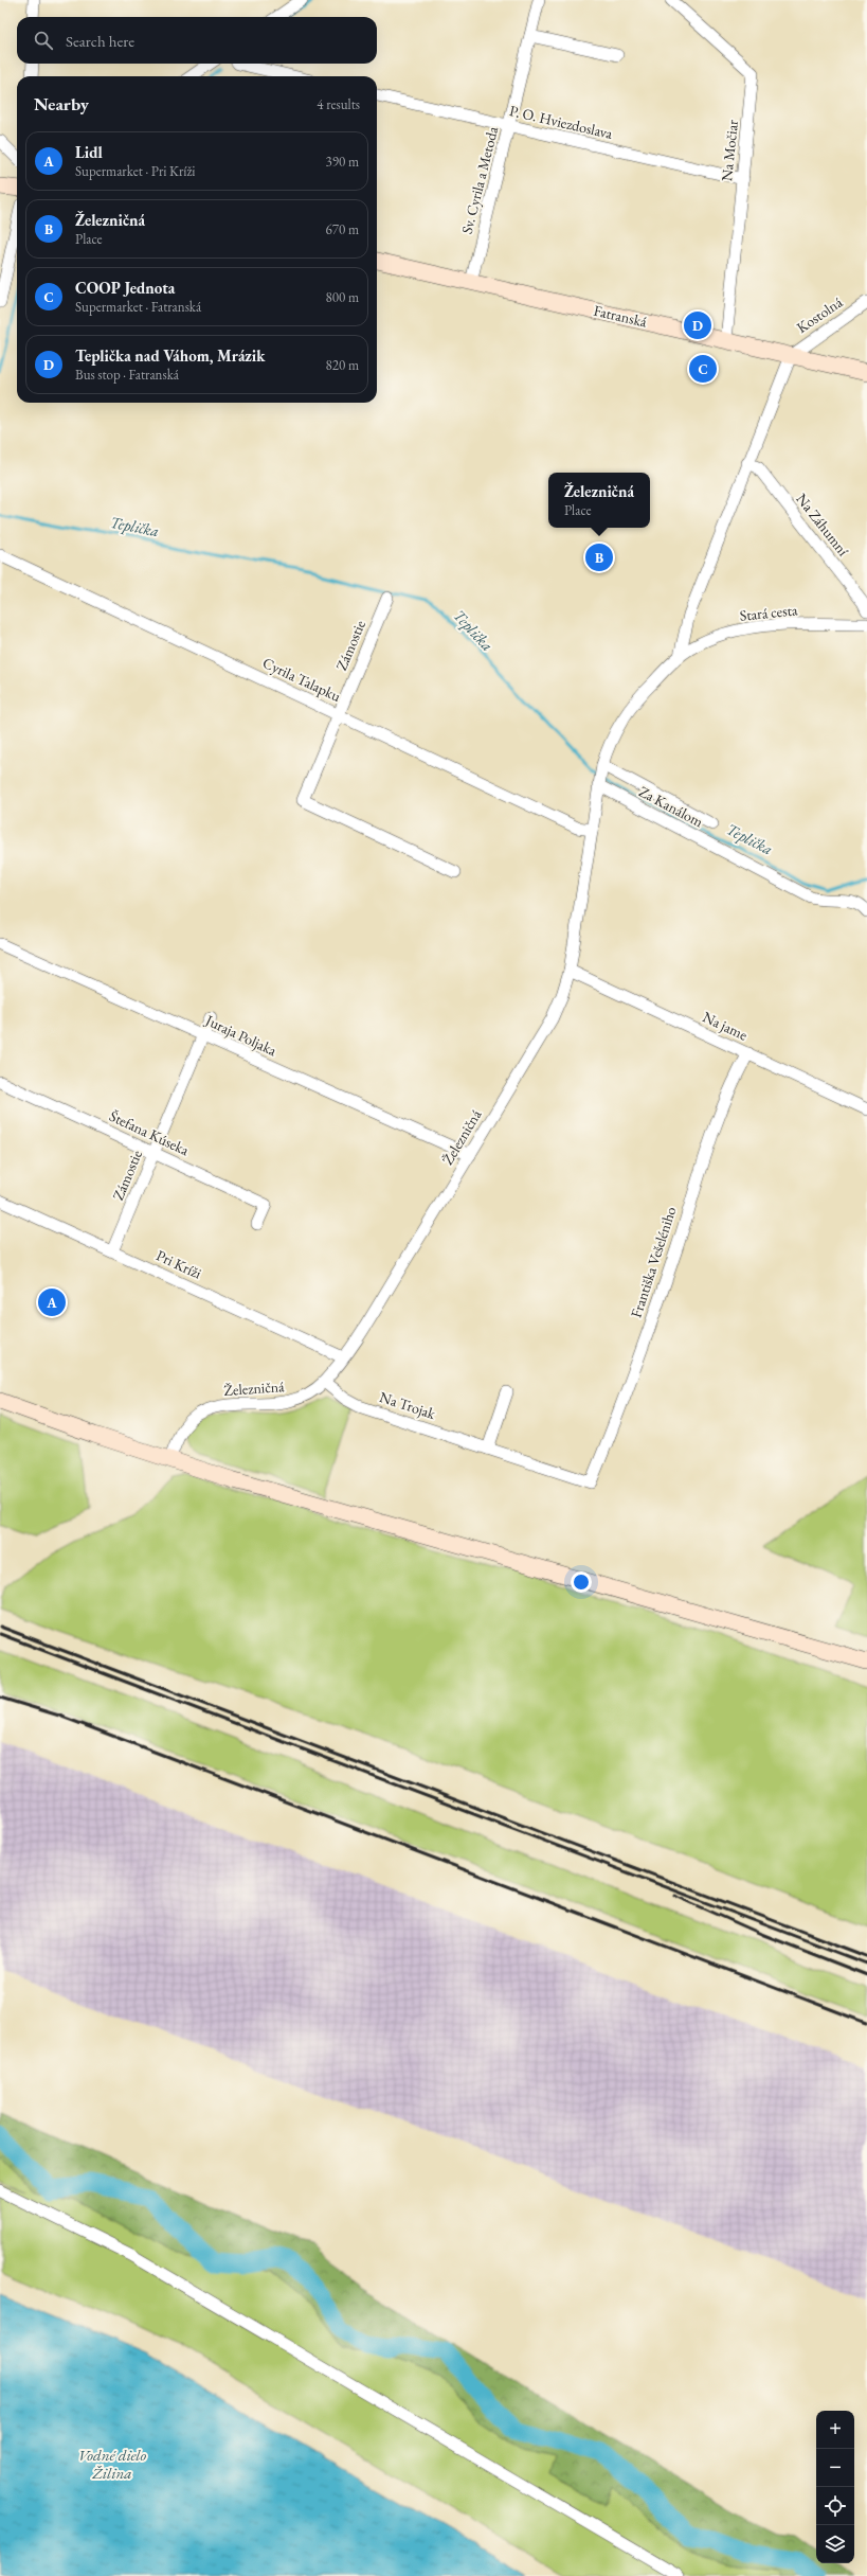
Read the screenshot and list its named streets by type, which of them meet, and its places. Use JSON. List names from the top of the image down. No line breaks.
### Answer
{"streets":{"main road":["Fatranská"],"street":["P. O. Hviezdoslava","Na Močiar","Sv. Cyrila a Metoda","Kostolná","Na Záhumní","Stará cesta","Zámostie","Cyrila Talapku","Za Kanálom","Na jame","Juraja Poljaka","Štefana Kúseka","Železničná","Františka Vešeléniho","Pri Kríži","Na Trojak"]},"crossings":[["P. O. Hviezdoslava","Na Močiar"],["P. O. Hviezdoslava","Sv. Cyrila a Metoda"],["Na Močiar","Fatranská"],["Sv. Cyrila a Metoda","Fatranská"],["Kostolná","Fatranská"],["Stará cesta","Železničná"],["Zámostie","Cyrila Talapku"],["Zámostie","Juraja Poljaka"],["Zámostie","Štefana Kúseka"],["Zámostie","Pri Kríži"],["Cyrila Talapku","Železničná"],["Za Kanálom","Železničná"],["Na jame","Železničná"],["Na jame","Františka Vešeléniho"],["Juraja Poljaka","Železničná"],["Železničná","Pri Kríži"],["Železničná","Na Trojak"],["Františka Vešeléniho","Na Trojak"]],"water":["Teplička","Vodné dielo Žilina"],"page":{"search":"Search here","heading":["Nearby","4 results"],"list":[{"mark":"A","name":"Lidl","note":"Supermarket · Pri Kríži","value":"390 m"},{"mark":"B","name":"Železničná","note":"Place","value":"670 m"},{"mark":"C","name":"COOP Jednota","note":"Supermarket · Fatranská","value":"800 m"},{"mark":"D","name":"Teplička nad Váhom, Mrázik","note":"Bus stop · Fatranská","value":"820 m"}],"pins":["D","C","B","A"],"popup":["Železničná","Place"],"map_buttons":["+","−"]}}
